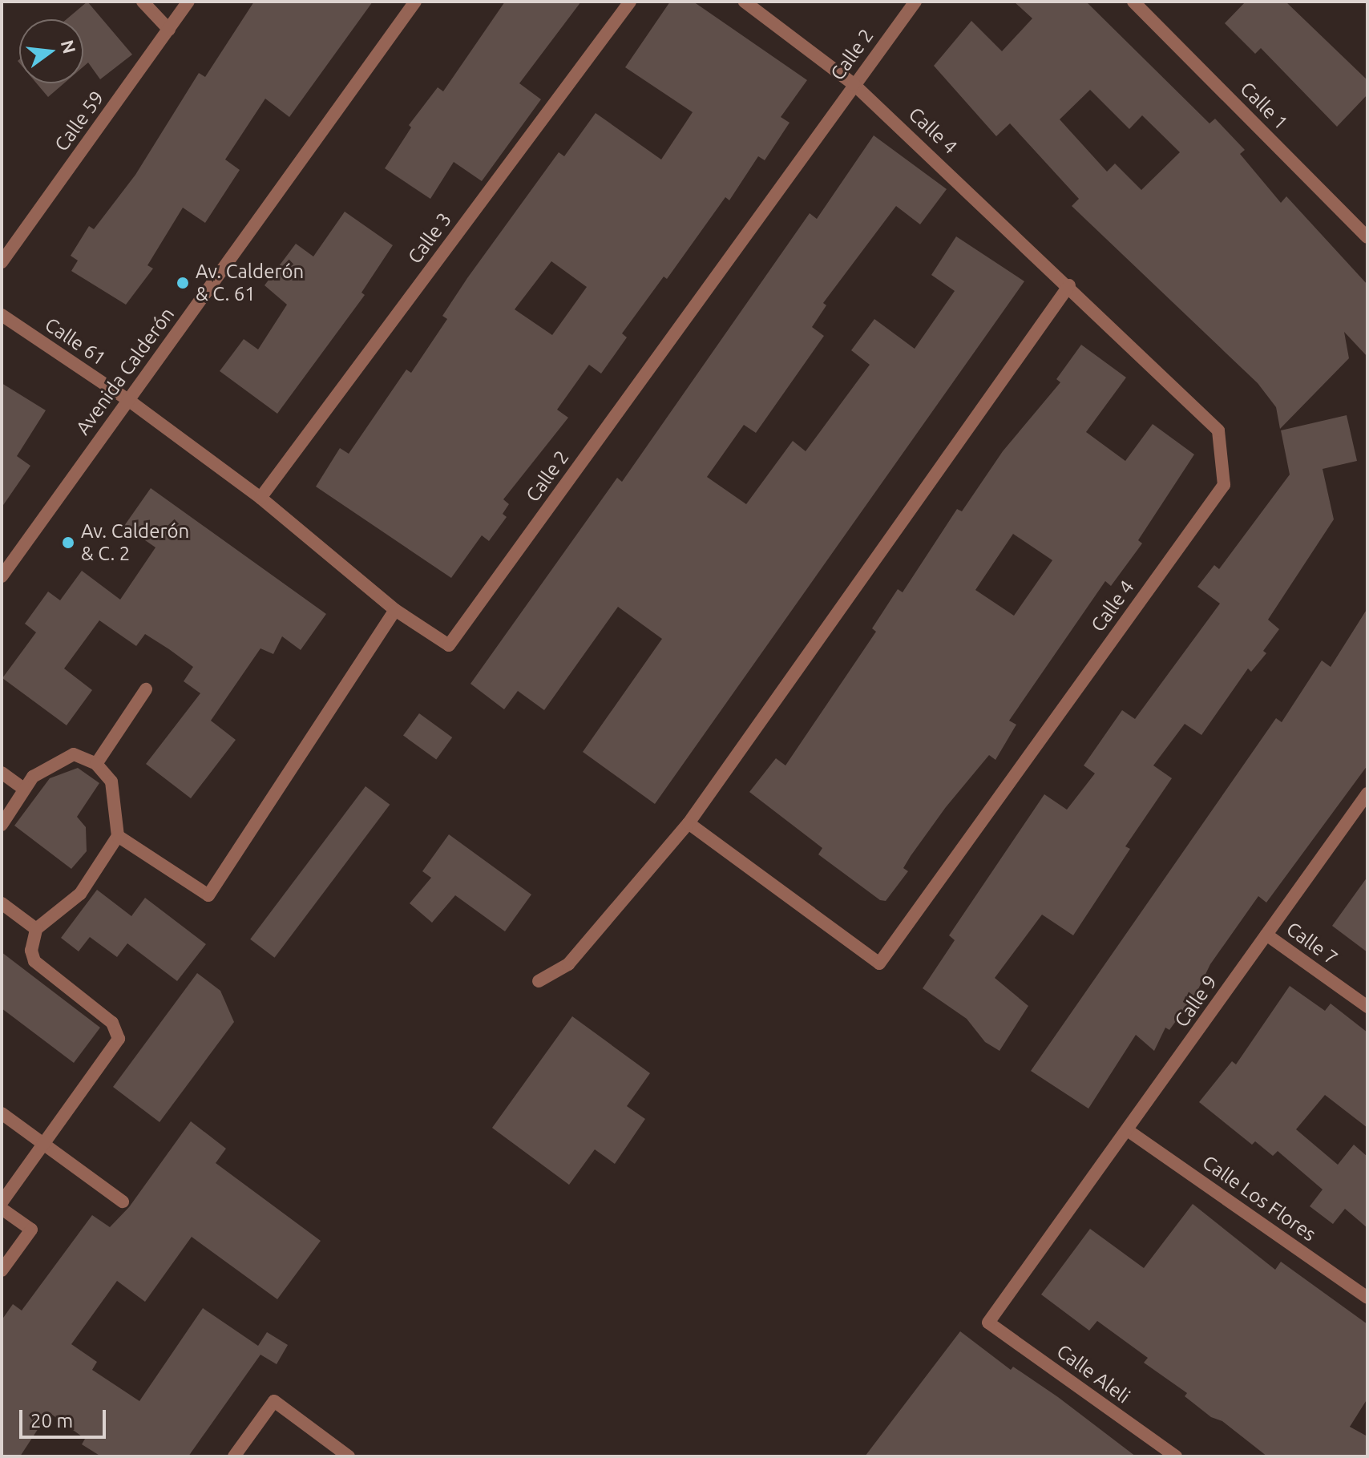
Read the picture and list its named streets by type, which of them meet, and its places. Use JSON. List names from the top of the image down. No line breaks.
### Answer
{"streets":{"street":["Calle 2","Calle 1","Calle 59","Calle 4","Calle 3","Calle 61","Avenida Calderón","Calle 7","Calle 9","Calle Los Flores","Calle Aleli"]},"crossings":[["Calle 2","Calle 4"],["Calle 2","Calle 3"],["Calle 2","Calle 61"],["Calle 2","Avenida Calderón"],["Calle 61","Avenida Calderón"],["Calle 7","Calle 9"],["Calle 9","Calle Los Flores"],["Calle 9","Calle Aleli"]],"places":["Av. Calderón & C. 61","Av. Calderón & C. 2"],"scale_bar":"20 m","north":"right"}
